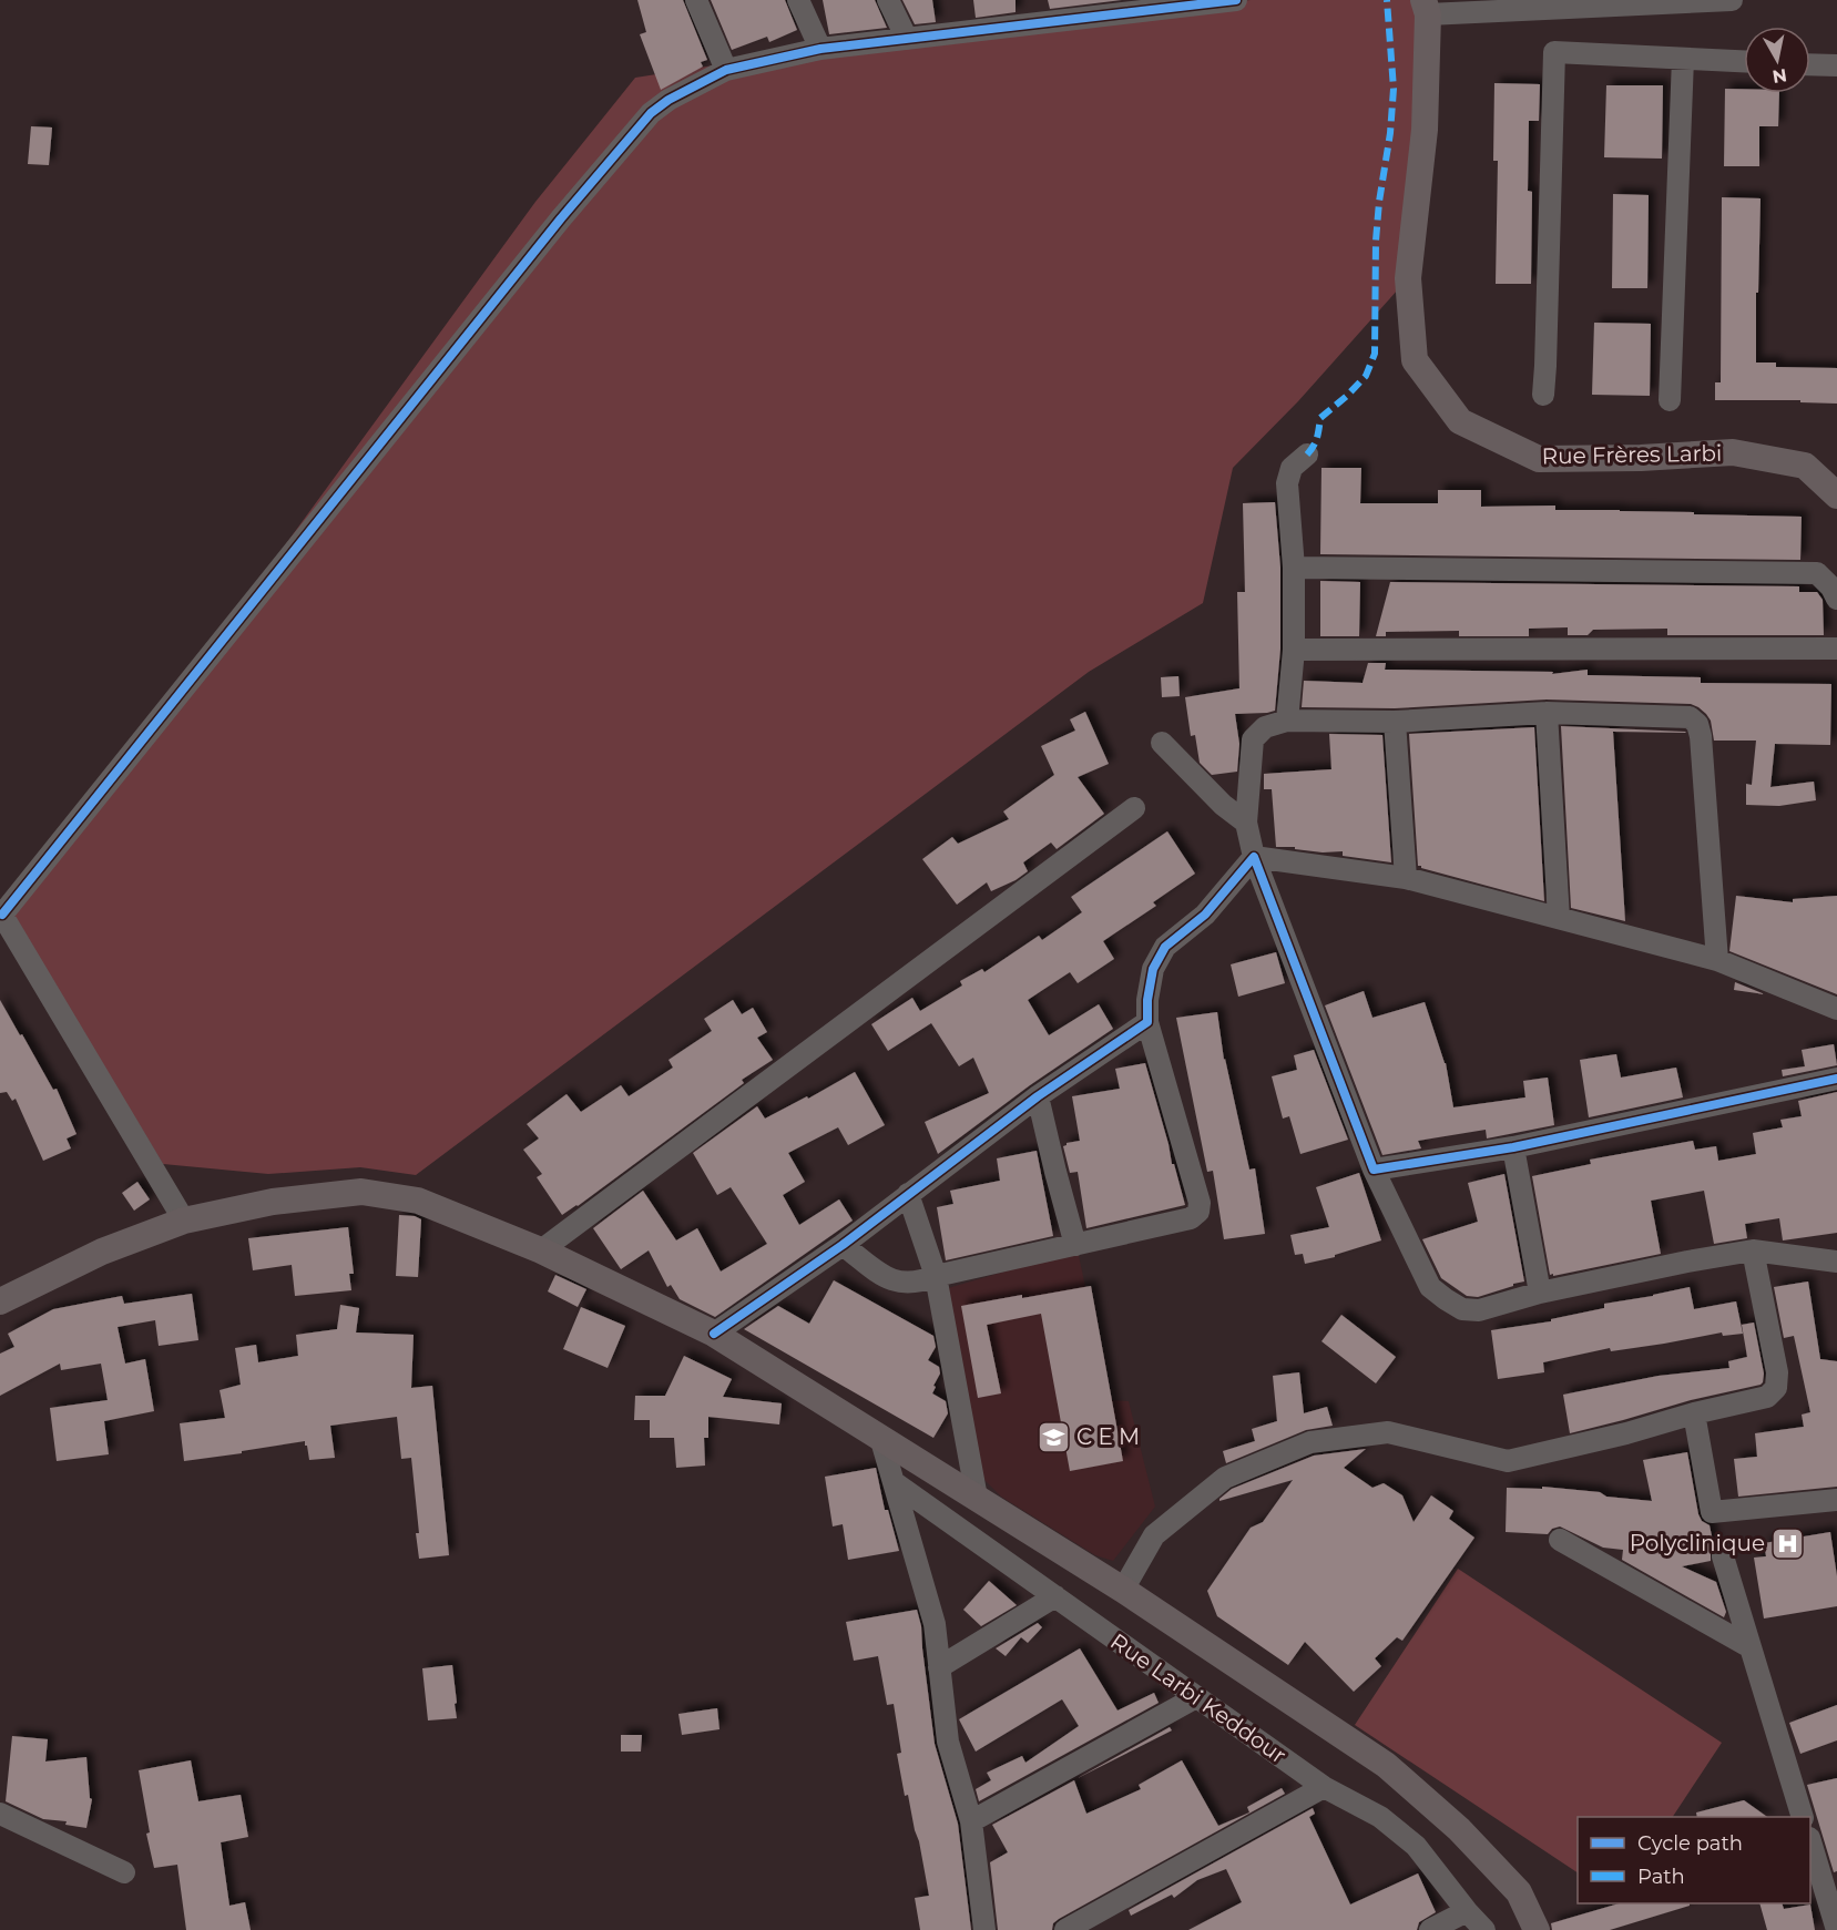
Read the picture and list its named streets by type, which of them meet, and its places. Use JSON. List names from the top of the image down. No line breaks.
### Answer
{"streets":{"main road":["Rue Frères Larbi"],"street":["Rue Larbi Keddour"]},"places":{"school or university":["C E M"],"hospital":["Polyclinique"]},"legend":["Cycle path","Path"],"north":"bottom"}
